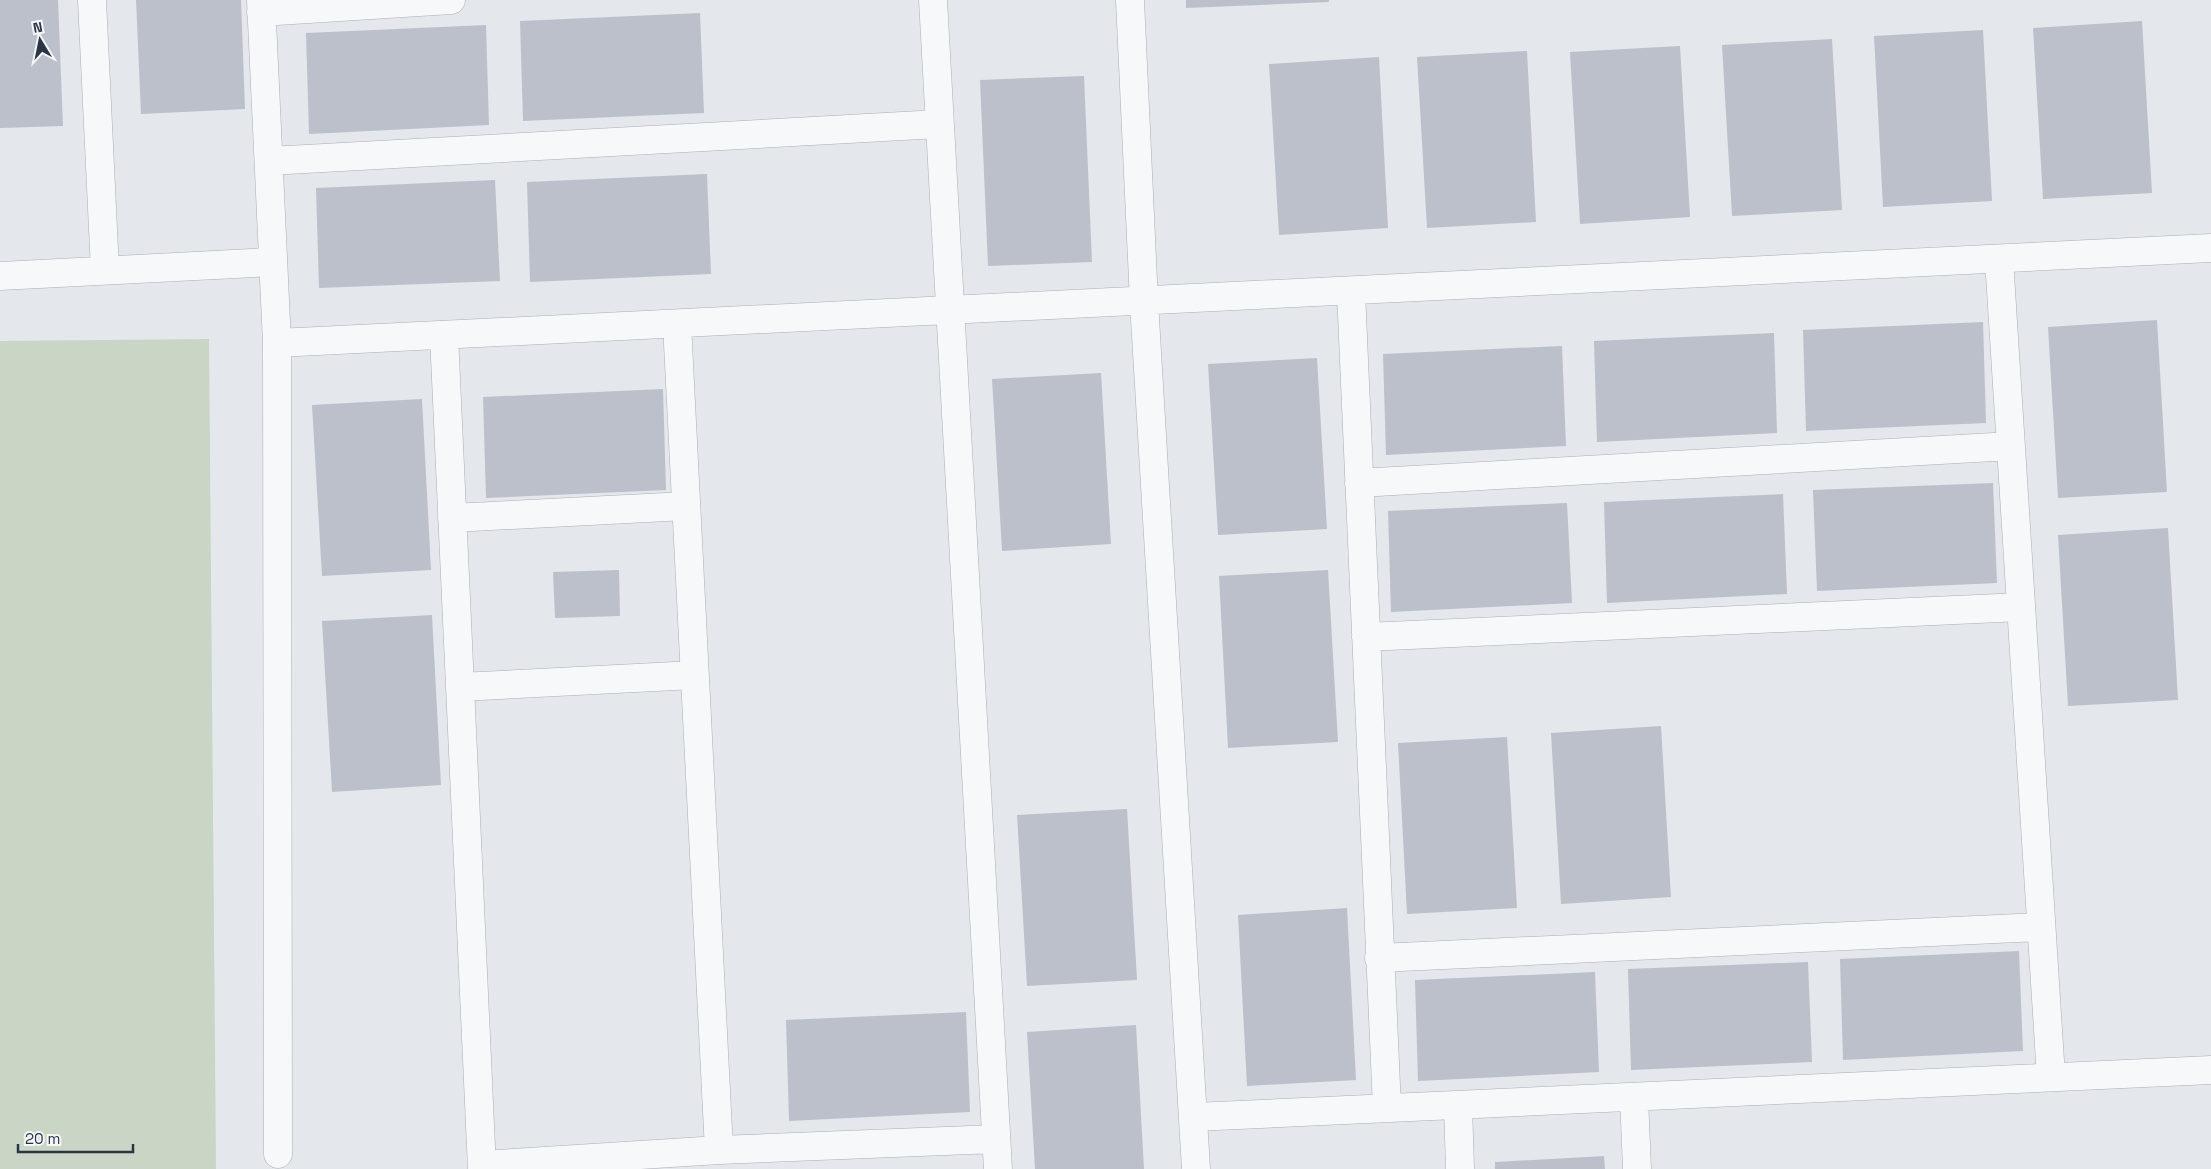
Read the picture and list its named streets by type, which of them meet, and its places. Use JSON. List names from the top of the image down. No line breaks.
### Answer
{"scale_bar":"20 m","north":"top"}
